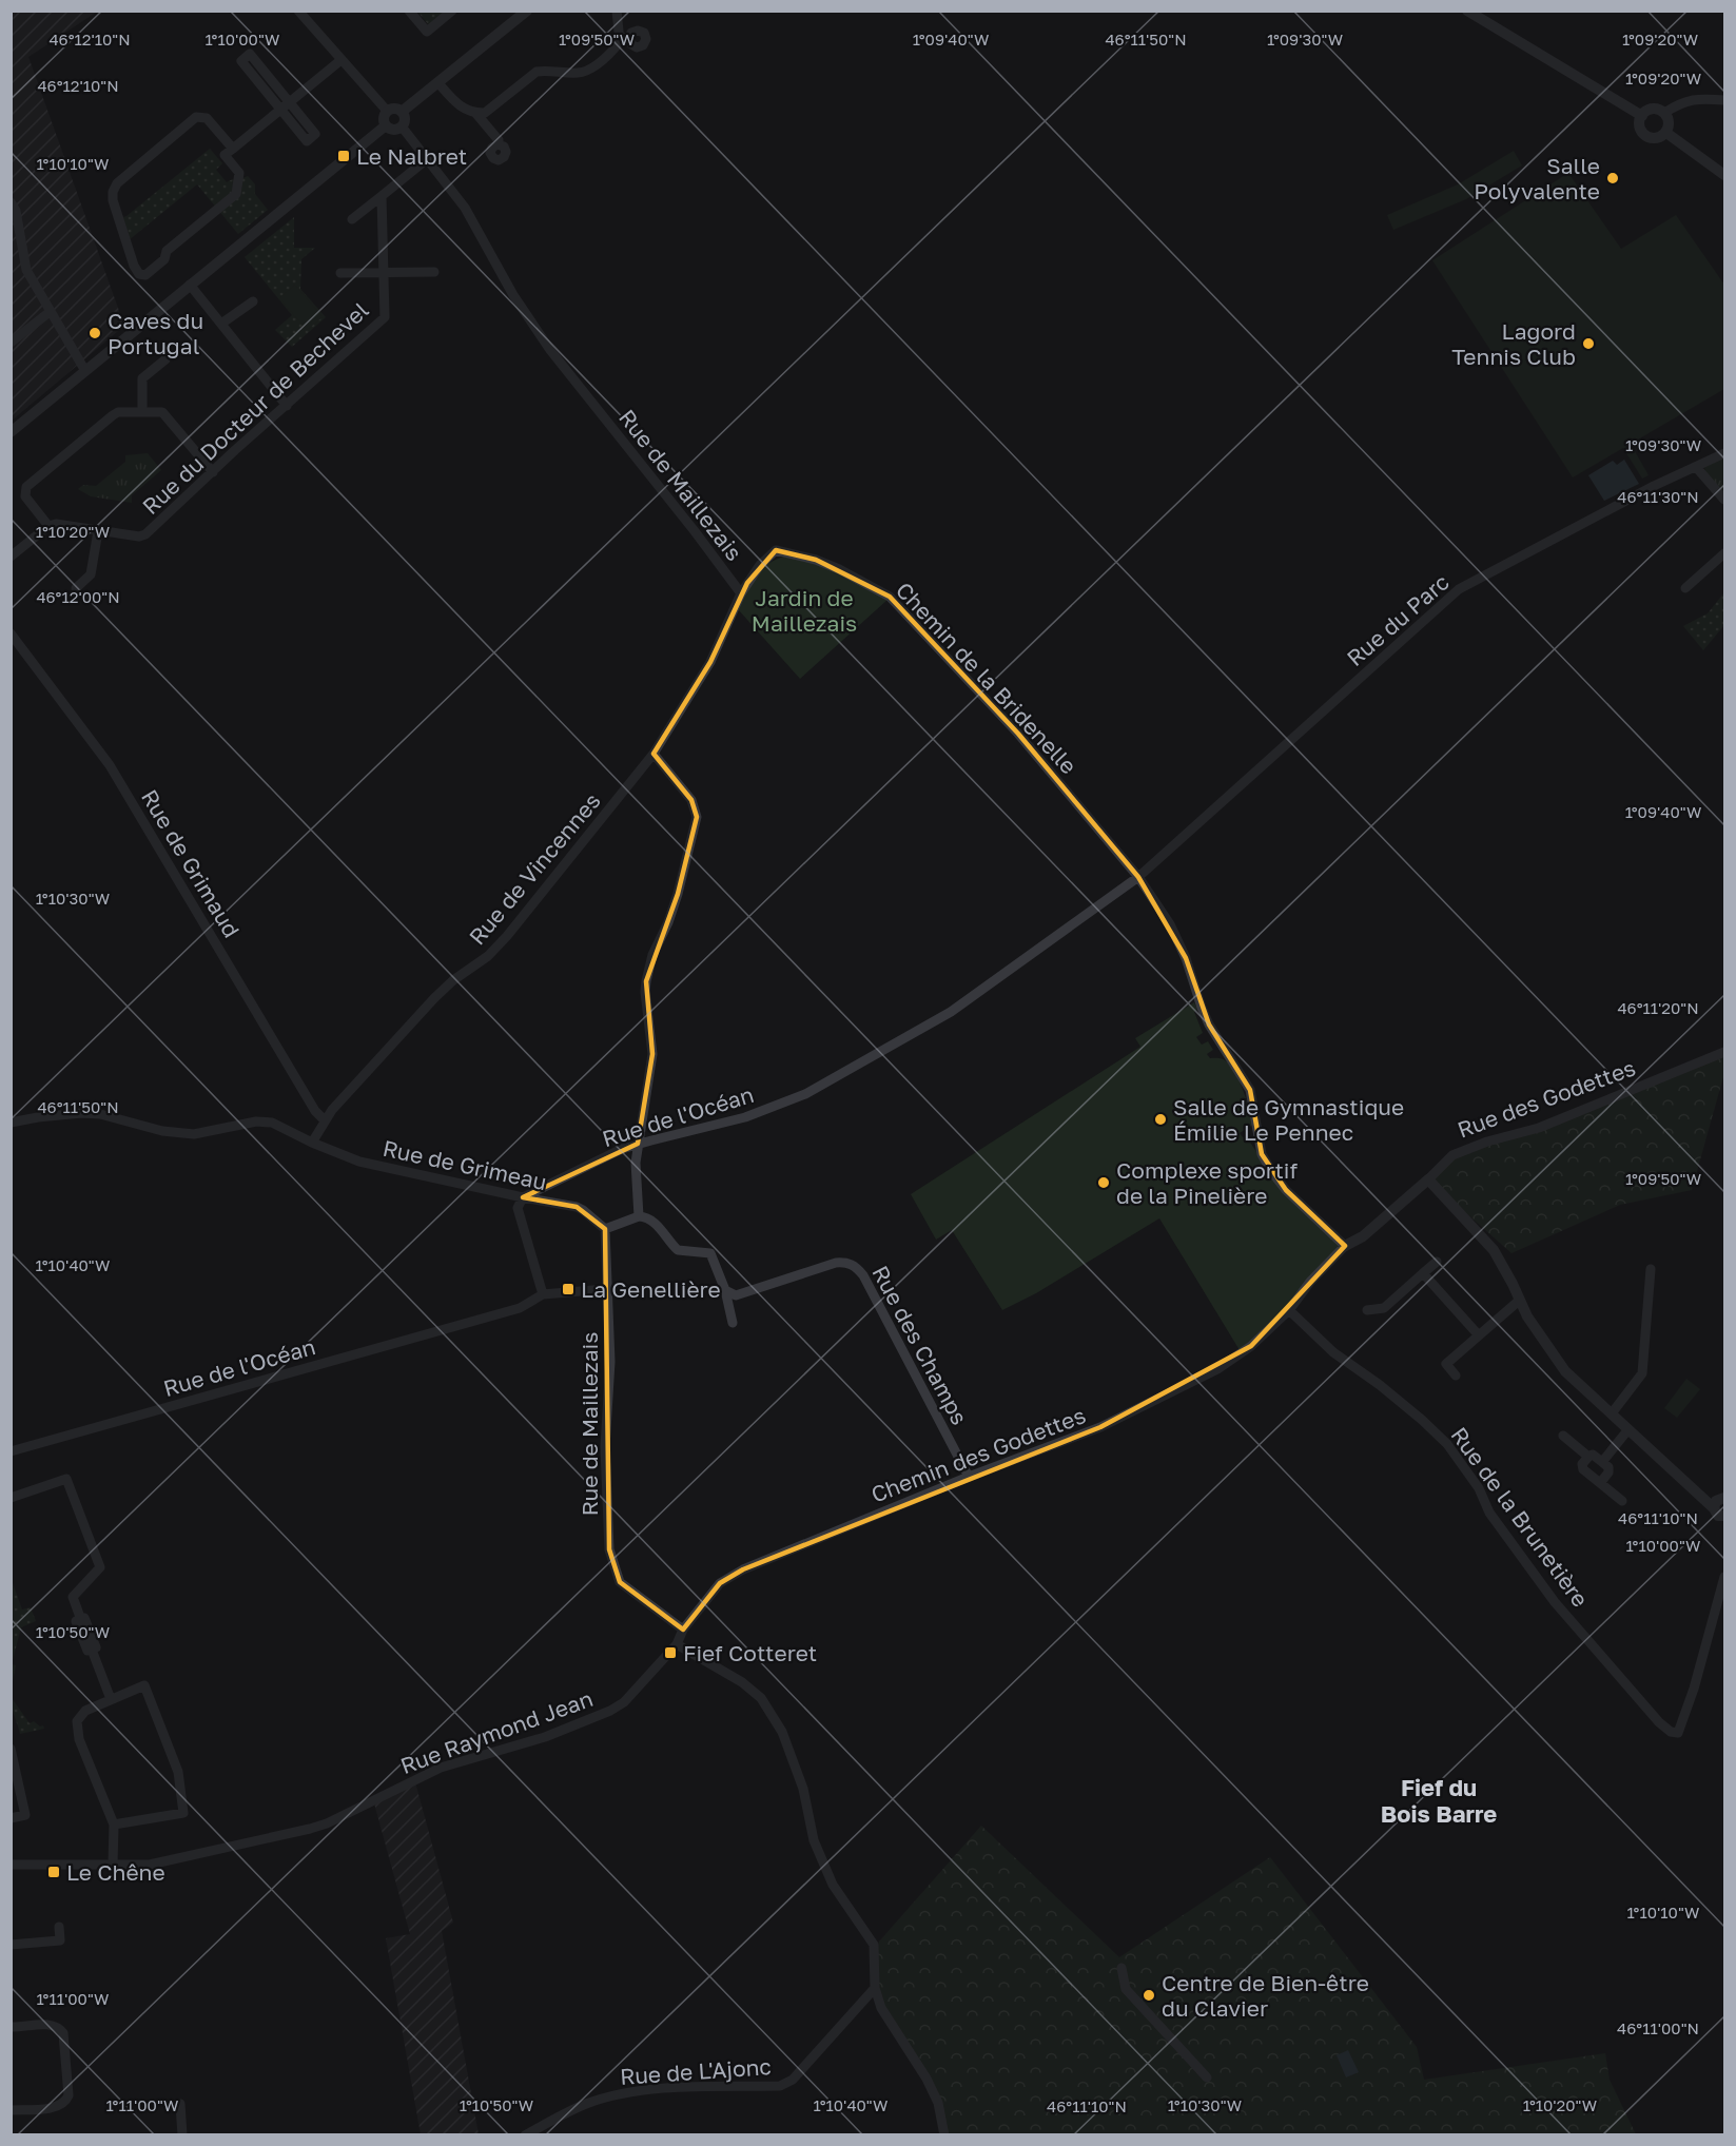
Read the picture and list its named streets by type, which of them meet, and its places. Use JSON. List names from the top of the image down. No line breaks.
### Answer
{"streets":{"street":["Rue du Docteur de Bechevel","Rue de Maillezais","Rue du Parc","Chemin de la Bridenelle","Rue de Grimaud","Rue de Vincennes","Rue des Godettes","Rue de l'Océan","Rue de Grimeau","Rue des Champs","Chemin des Godettes","Rue de la Brunetière","Rue Raymond Jean","Rue de L'Ajonc"]},"crossings":[["Rue de Maillezais","Chemin de la Bridenelle"],["Rue de Maillezais","Rue de Vincennes"],["Rue de Maillezais","Rue de Grimeau"],["Rue de Maillezais","Chemin des Godettes"],["Rue du Parc","Chemin de la Bridenelle"],["Rue du Parc","Rue de l'Océan"],["Chemin de la Bridenelle","Rue des Godettes"],["Chemin de la Bridenelle","Rue de l'Océan"],["Rue de Grimaud","Rue de Vincennes"],["Rue de Vincennes","Rue de Grimeau"],["Rue des Godettes","Chemin des Godettes"],["Rue des Godettes","Rue de la Brunetière"],["Rue de l'Océan","Rue de Grimeau"],["Rue des Champs","Chemin des Godettes"],["Chemin des Godettes","Rue de la Brunetière"]],"districts":["Fief du Bois Barre"],"parks":["Jardin de Maillezais"],"places":{"transit":["Le Nalbret","La Genellière","Fief Cotteret","Le Chêne"],"other":["Salle Polyvalente","Caves du Portugal","Lagord Tennis Club","Salle de Gymnastique Émilie Le Pennec","Complexe sportif de la Pinelière","Centre de Bien-être du Clavier"]},"coordinates":["46°12'10\"N","46°11'50\"N","1°09'50\"W","1°10'00\"W","1°09'40\"W","1°09'30\"W","1°09'20\"W","1°10'10\"W","46°11'30\"N","1°10'20\"W","46°12'00\"N","1°10'30\"W","46°11'20\"N","1°10'40\"W","46°11'10\"N","1°10'50\"W","1°11'00\"W","46°11'00\"N"]}
